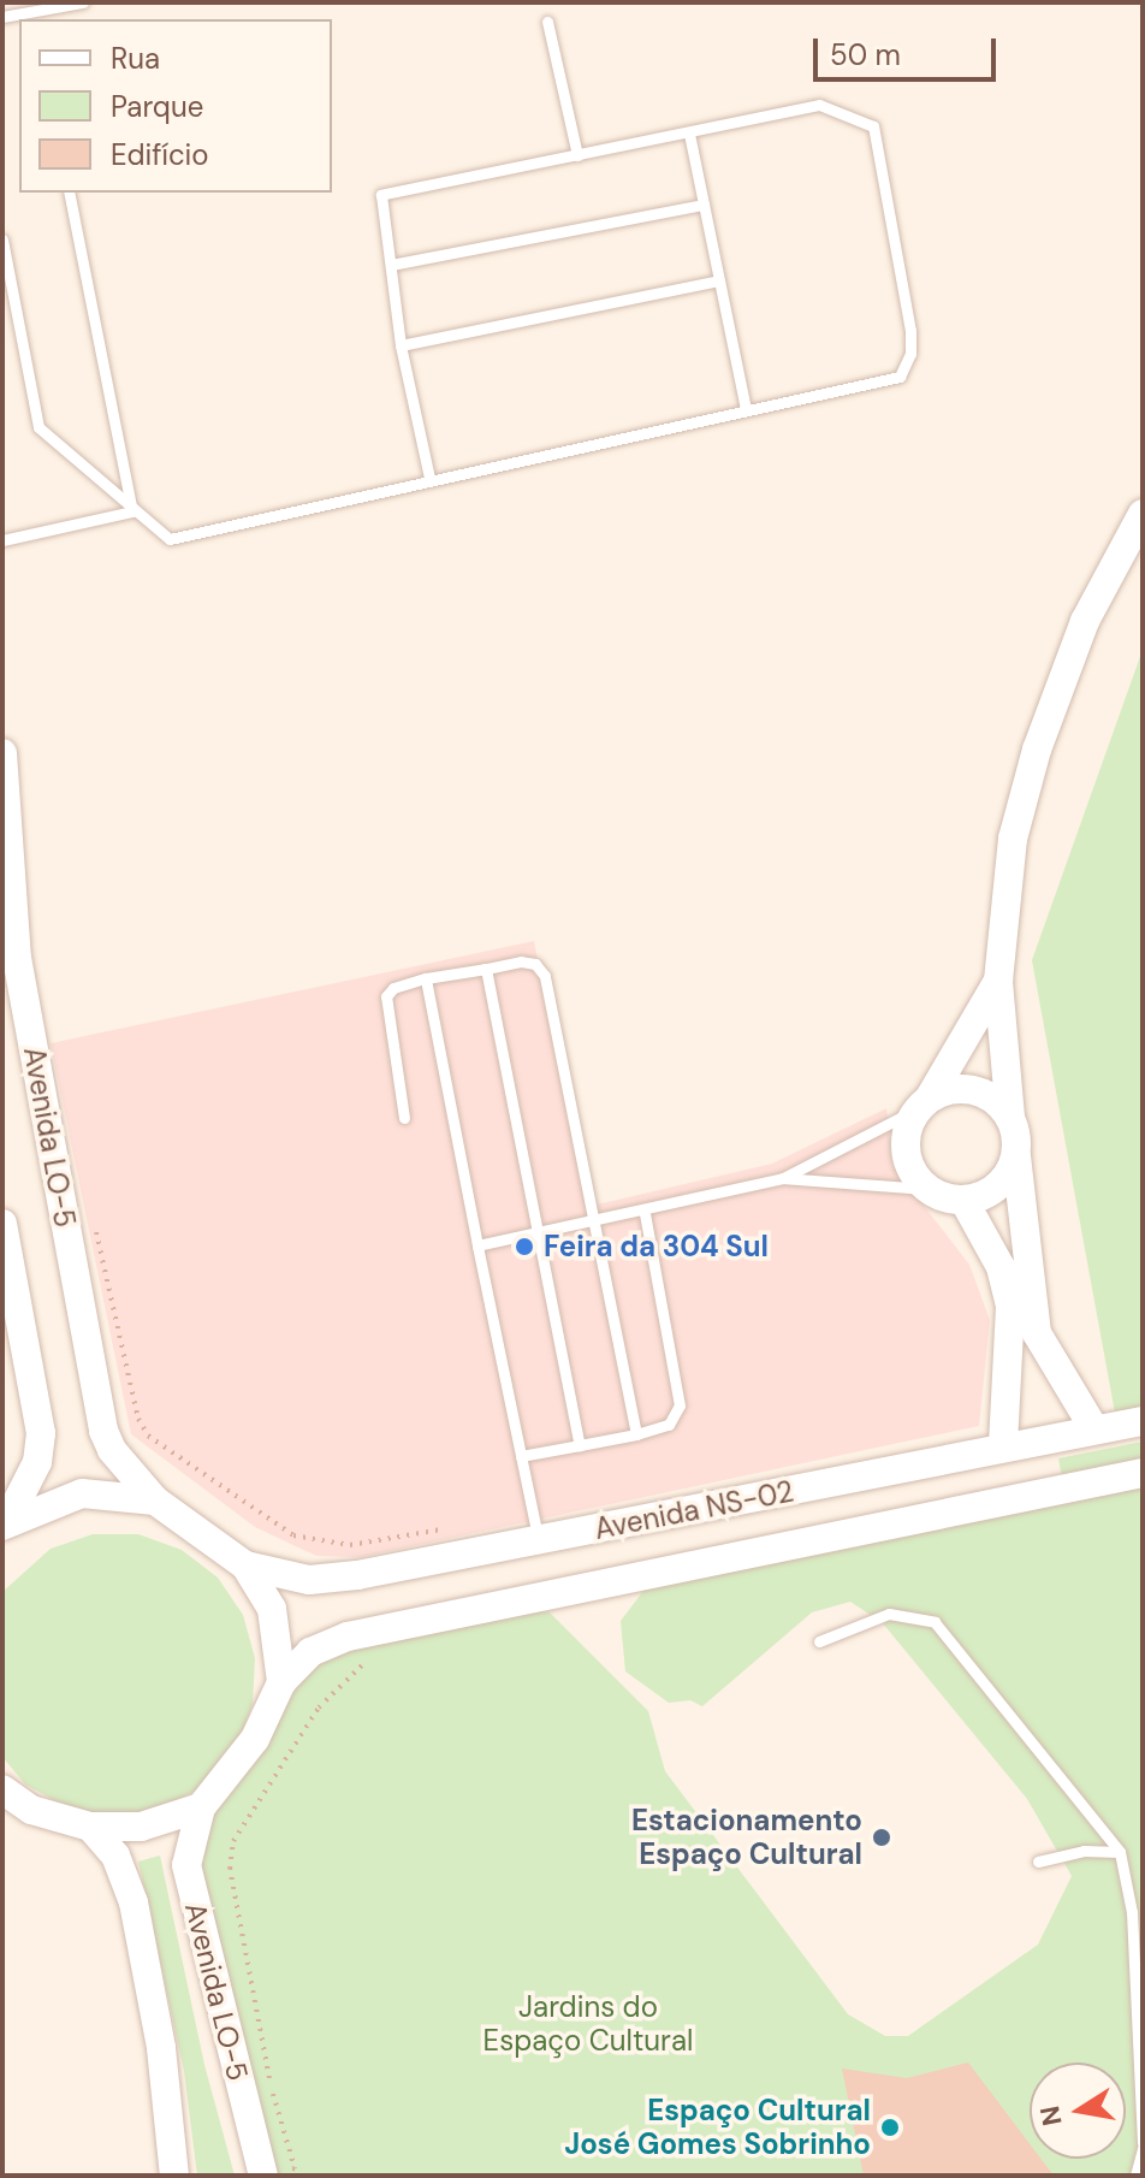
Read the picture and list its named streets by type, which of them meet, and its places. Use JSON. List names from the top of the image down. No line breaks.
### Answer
{"streets":{"street":["Avenida LO-5","Avenida NS-02"]},"crossings":[["Avenida LO-5","Avenida NS-02"]],"parks":["Jardins do Espaço Cultural"],"places":["Feira da 304 Sul","Estacionamento Espaço Cultural","Espaço Cultural José Gomes Sobrinho"],"legend":["Rua","Parque","Edifício"],"scale_bar":"50 m","north":"left"}
